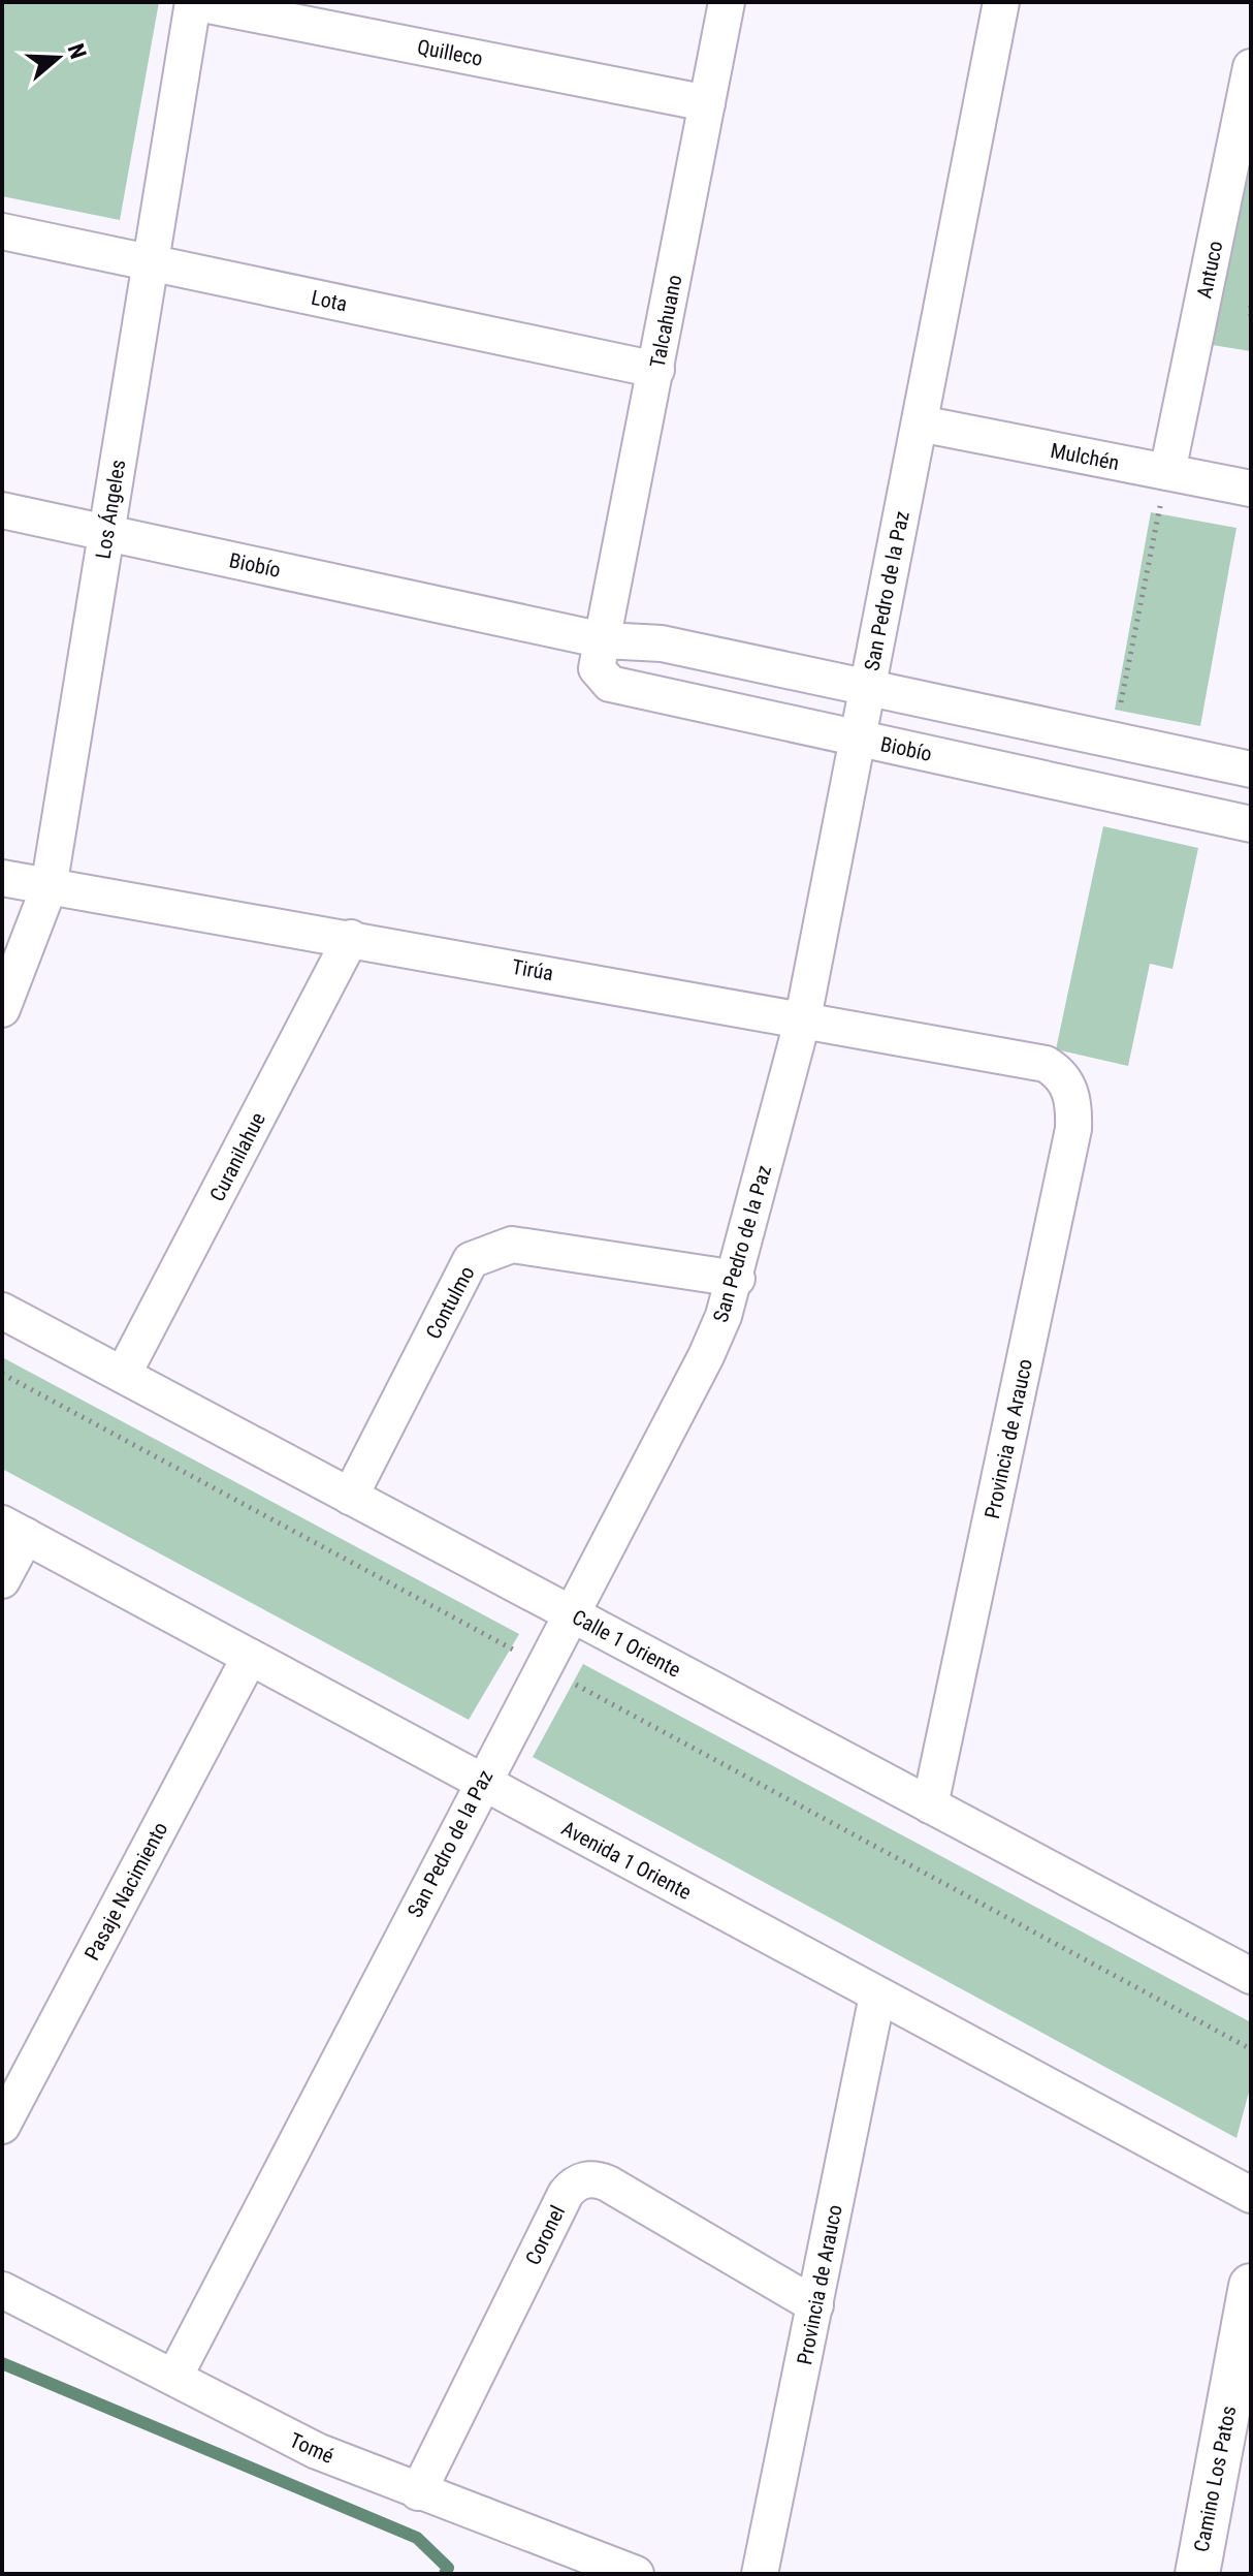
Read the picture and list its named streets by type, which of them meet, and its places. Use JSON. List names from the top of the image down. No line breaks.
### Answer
{"streets":{"street":["Quilleco","Antuco","Lota","Talcahuano","Mulchén","Los Ángeles","Biobío","San Pedro de la Paz","Tirúa","Curanilahue","Contulmo","Provincia de Arauco","Calle 1 Oriente","Avenida 1 Oriente","Pasaje Nacimiento","Coronel","Tomé","Camino Los Patos"]},"crossings":[["Quilleco","Talcahuano"],["Quilleco","Los Ángeles"],["Antuco","Mulchén"],["Lota","Talcahuano"],["Lota","Los Ángeles"],["Talcahuano","Biobío"],["Mulchén","San Pedro de la Paz"],["Los Ángeles","Biobío"],["Los Ángeles","Tirúa"],["Biobío","San Pedro de la Paz"],["San Pedro de la Paz","Tirúa"],["San Pedro de la Paz","Contulmo"],["San Pedro de la Paz","Calle 1 Oriente"],["San Pedro de la Paz","Avenida 1 Oriente"],["San Pedro de la Paz","Tomé"],["Tirúa","Curanilahue"],["Tirúa","Provincia de Arauco"],["Curanilahue","Calle 1 Oriente"],["Contulmo","Calle 1 Oriente"],["Provincia de Arauco","Calle 1 Oriente"],["Provincia de Arauco","Avenida 1 Oriente"],["Provincia de Arauco","Coronel"],["Avenida 1 Oriente","Pasaje Nacimiento"],["Coronel","Tomé"]],"north":"right"}
